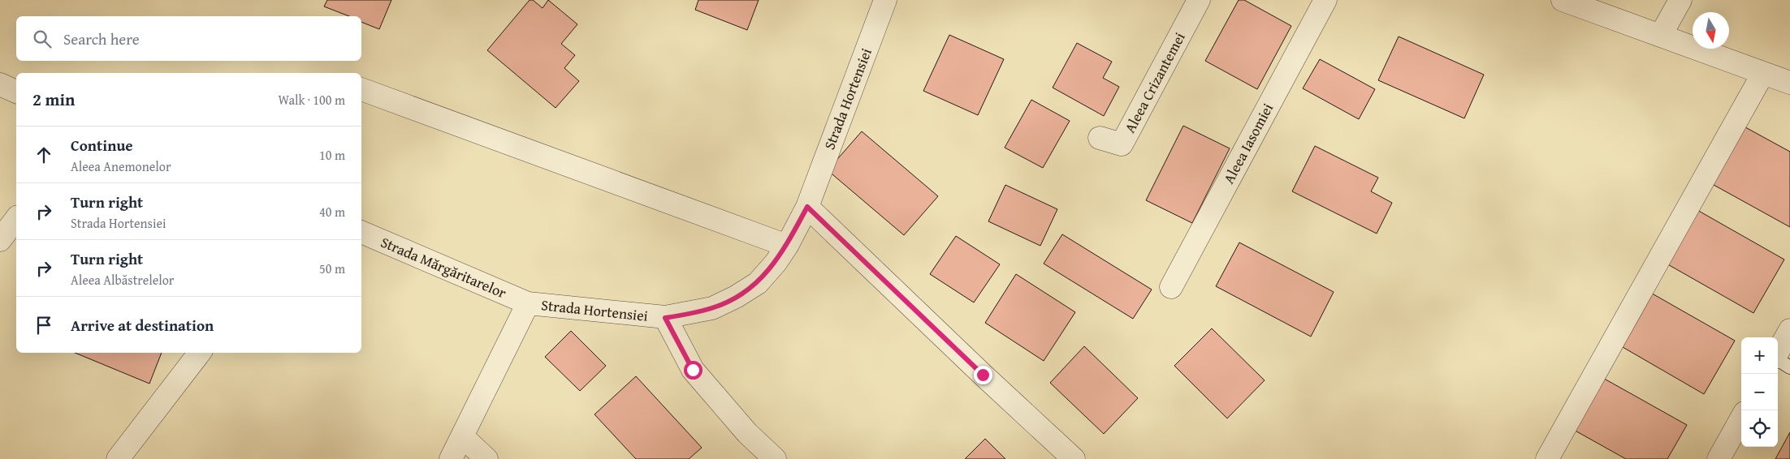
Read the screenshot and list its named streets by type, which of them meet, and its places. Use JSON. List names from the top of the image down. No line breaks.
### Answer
{"streets":{"street":["Aleea Crizantemei","Strada Hortensiei","Aleea Iasomiei","Strada Mărgăritarelor"]},"crossings":[["Strada Hortensiei","Strada Mărgăritarelor"]],"north":"bottom","page":{"search":"Search here","heading":["2 min","Walk · 100 m"],"list":[["Continue","Aleea Anemonelor","10 m"],["Turn right","Strada Hortensiei","40 m"],["Turn right","Aleea Albăstrelelor","50 m"],"Arrive at destination"],"map_buttons":["+","−"]}}
